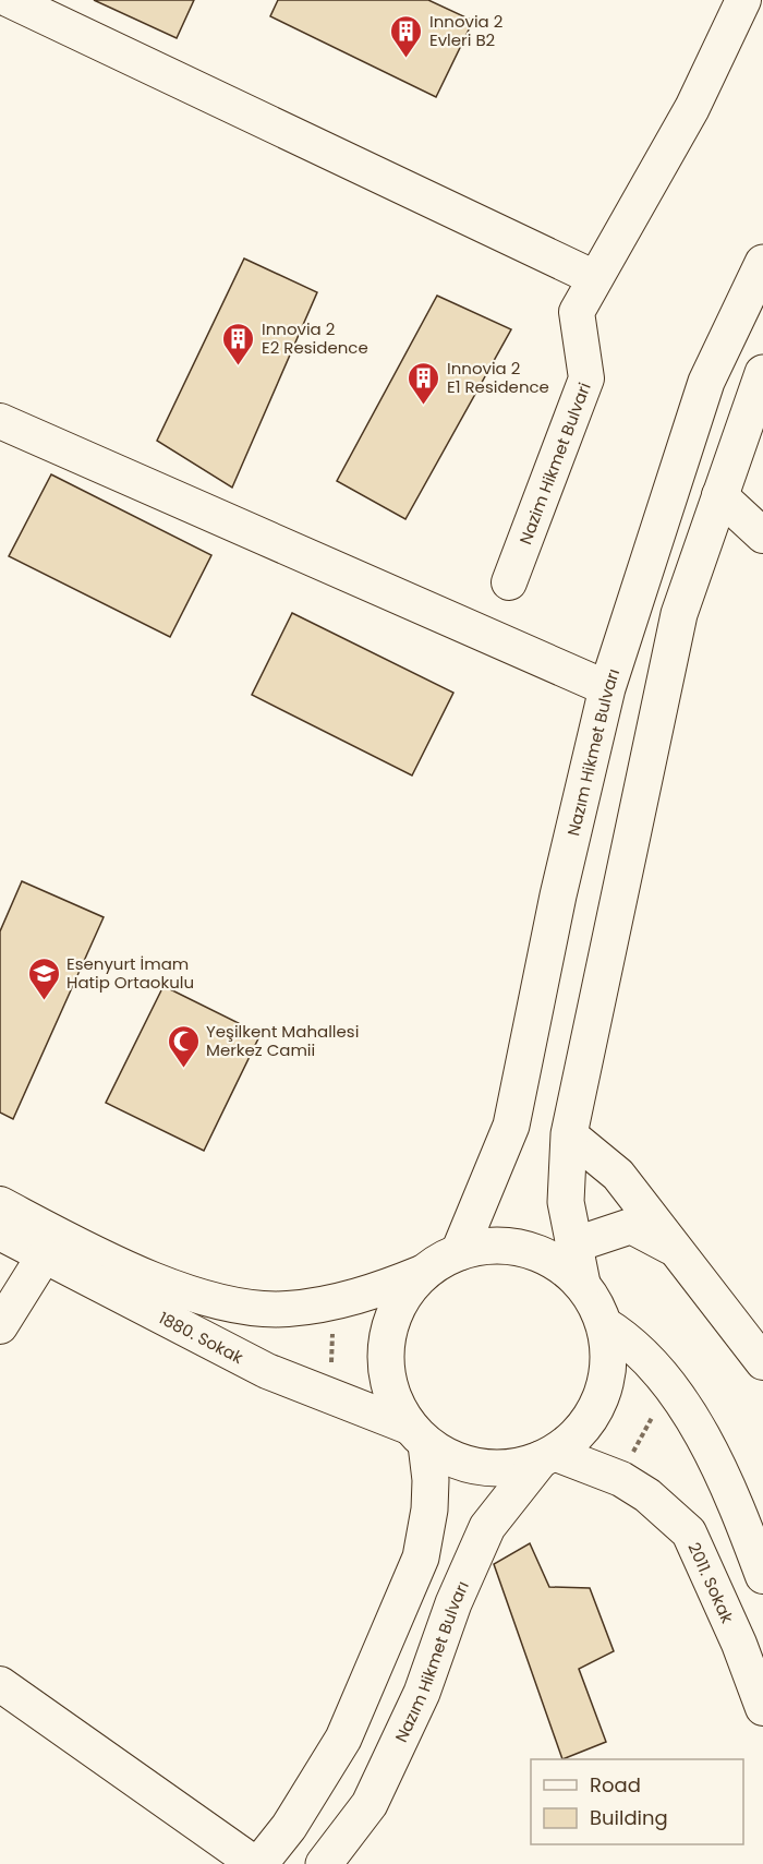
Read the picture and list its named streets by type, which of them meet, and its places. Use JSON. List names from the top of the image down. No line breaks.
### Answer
{"streets":{"main road":["Nazım Hikmet Bulvarı"],"street":["Nazim Hikmet Bulvari","1880. Sokak","2011. Sokak"]},"crossings":[["Nazım Hikmet Bulvarı","1880. Sokak"],["Nazım Hikmet Bulvarı","2011. Sokak"],["1880. Sokak","2011. Sokak"]],"places":{"building":["Innovia 2 Evleri B2","Innovia 2 E2 Residence","Innovia 2 E1 Residence"],"school or university":["Esenyurt İmam Hatip Ortaokulu"],"mosque":["Yeşilkent Mahallesi Merkez Camii"]},"legend":["Road","Building"]}
